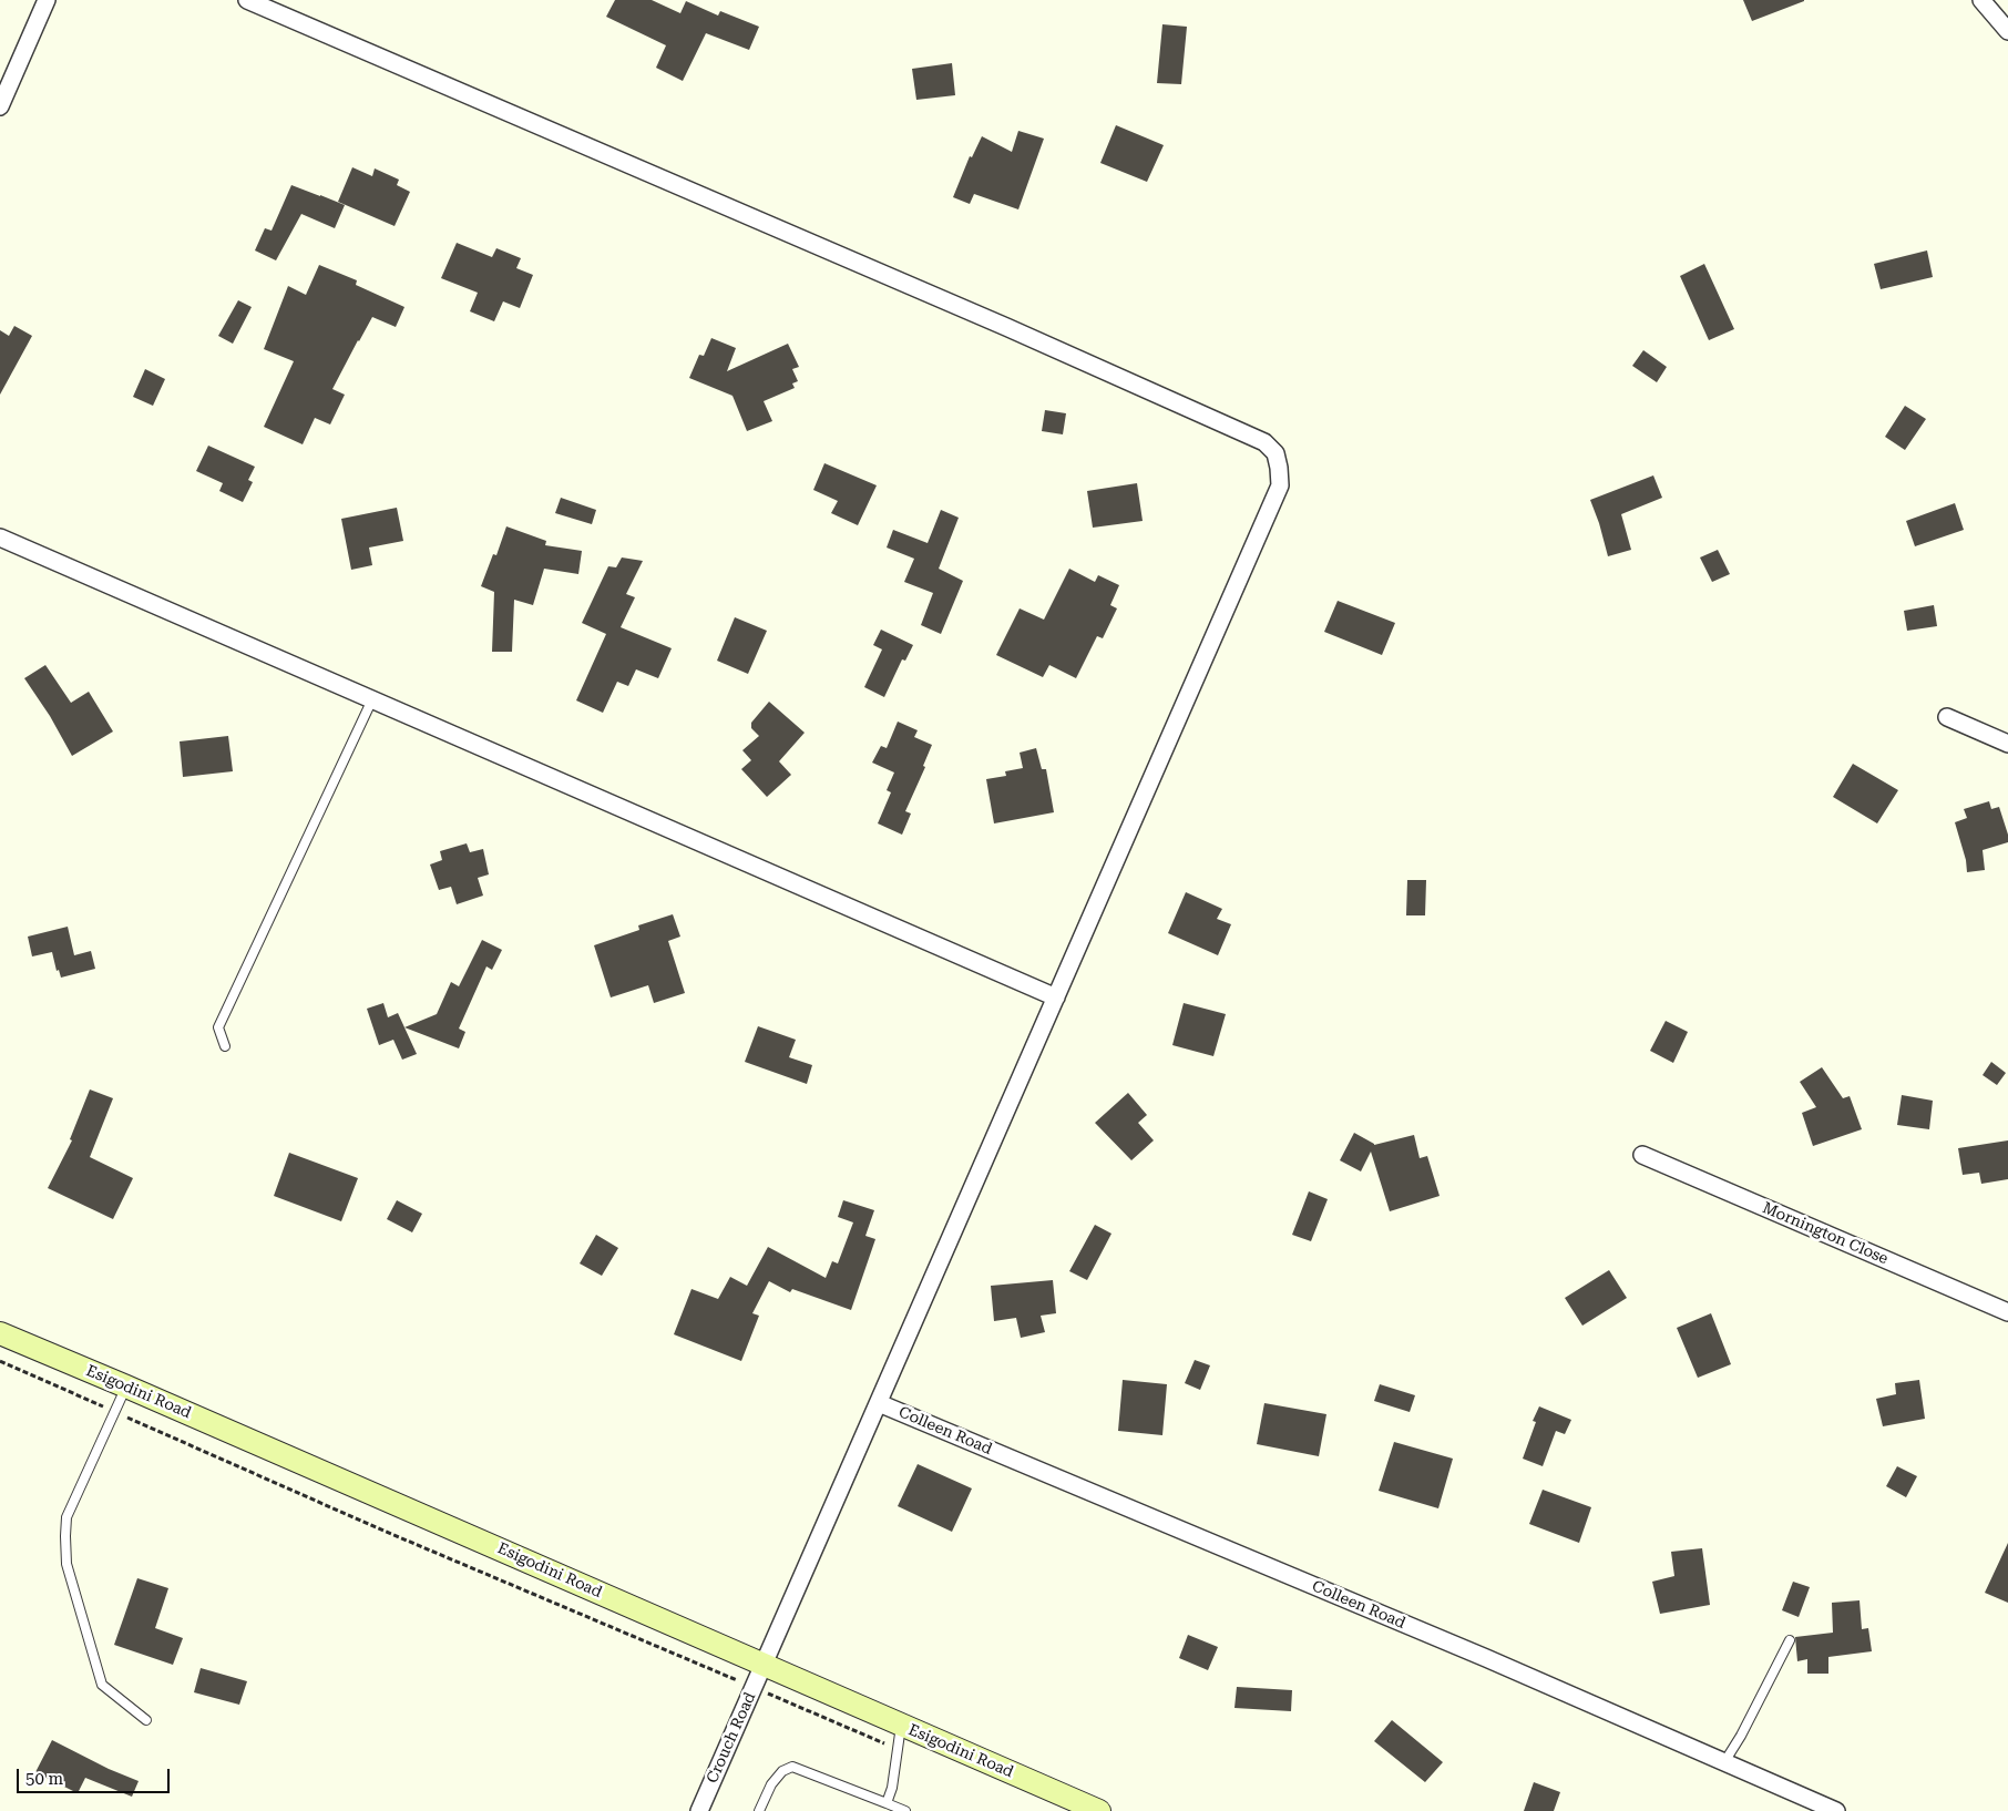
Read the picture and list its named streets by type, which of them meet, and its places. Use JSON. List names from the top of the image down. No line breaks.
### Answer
{"streets":{"main road":["Esigodini Road"],"street":["Mornington Close","Colleen Road","Crouch Road"]},"crossings":[["Esigodini Road","Crouch Road"],["Colleen Road","Crouch Road"]],"scale_bar":"50 m"}
